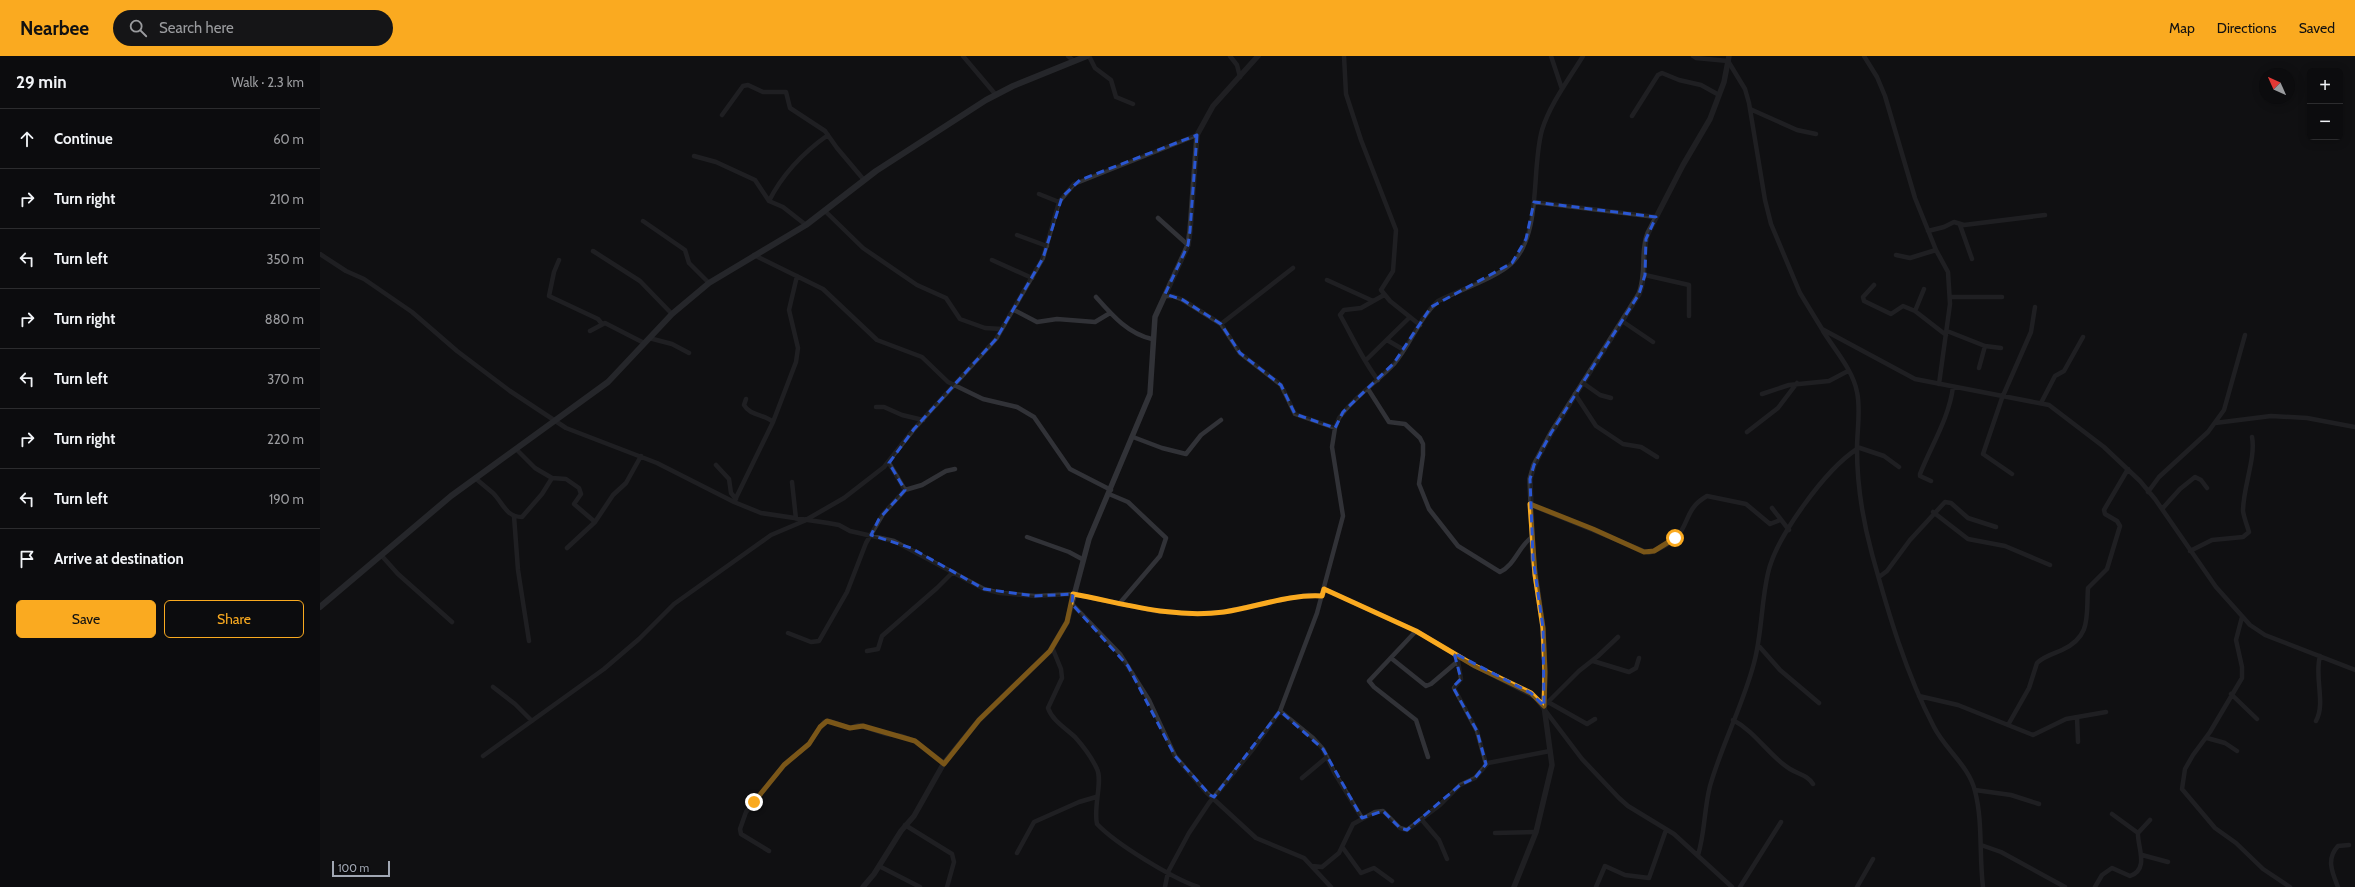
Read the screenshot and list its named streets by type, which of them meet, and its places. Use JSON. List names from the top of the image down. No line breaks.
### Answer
{"scale_bar":"100 m","north":"top left","page":{"header":"Nearbee","search":"Search here","nav":["Map","Directions","Saved"],"heading":["29 min","Walk · 2.3 km"],"map_buttons":["+","−"],"list":[["Continue","60 m"],["Turn right","210 m"],["Turn left","350 m"],["Turn right","880 m"],["Turn left","370 m"],["Turn right","220 m"],["Turn left","190 m"],"Arrive at destination"],"buttons":["Save","Share"],"scale":"100 m"}}
